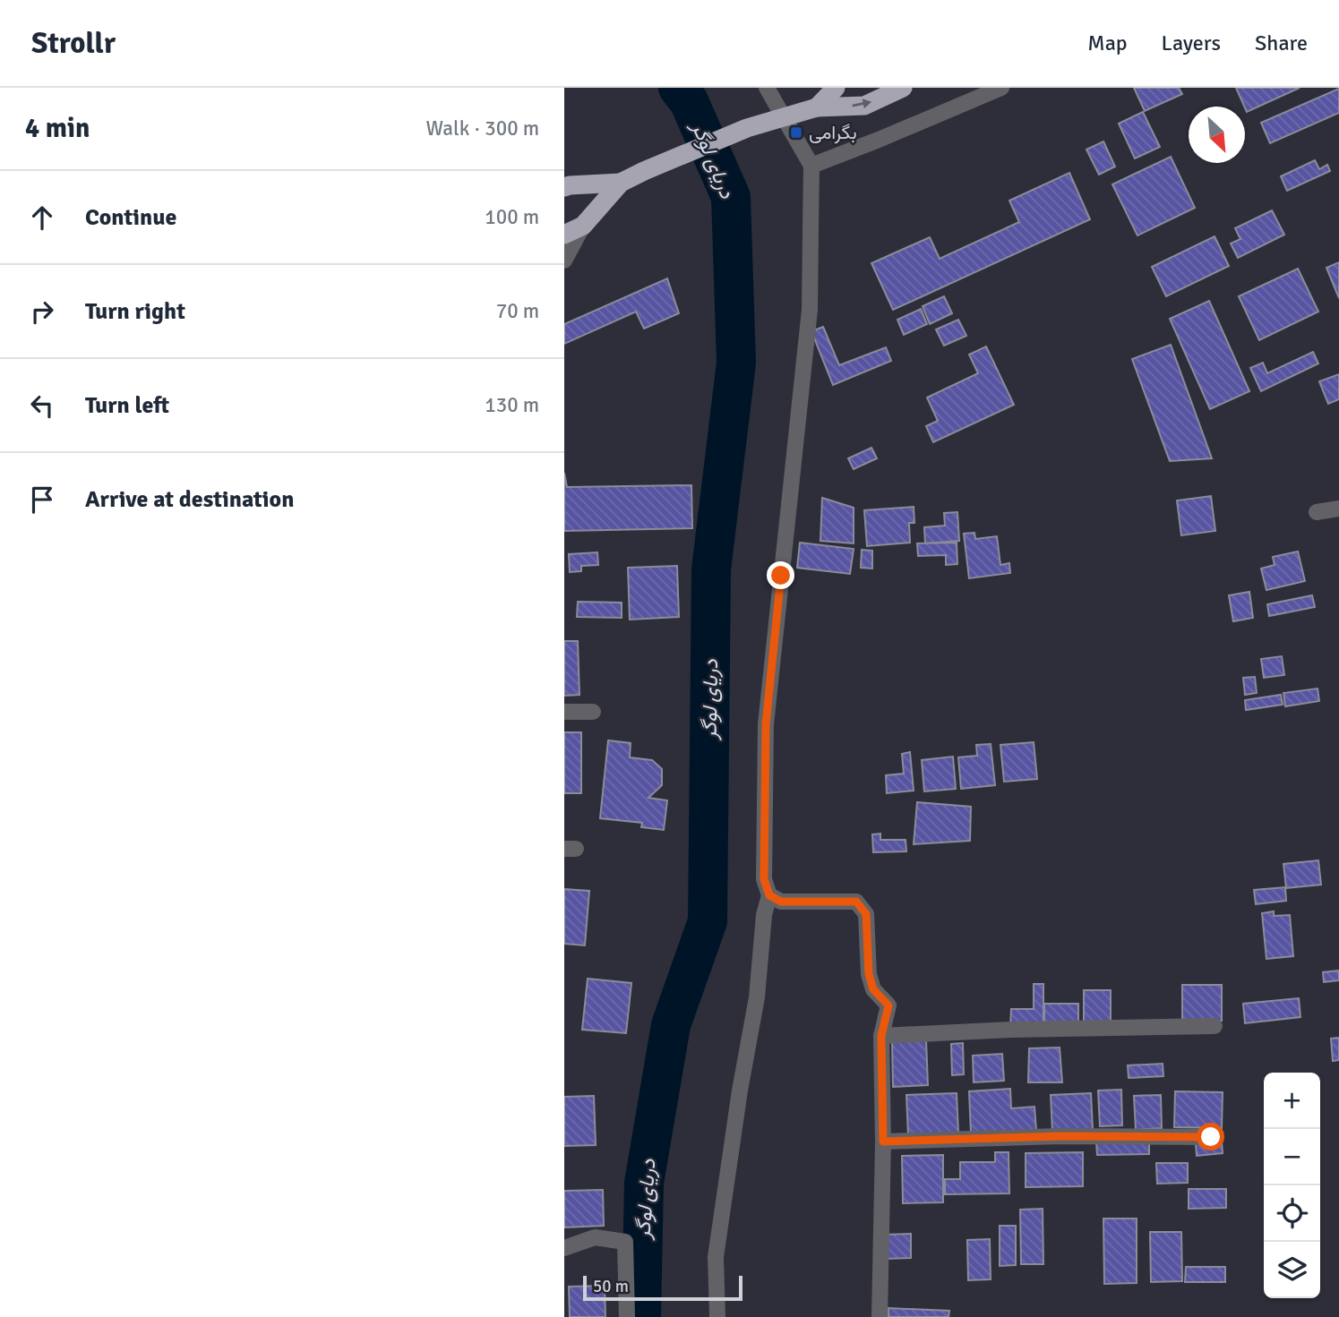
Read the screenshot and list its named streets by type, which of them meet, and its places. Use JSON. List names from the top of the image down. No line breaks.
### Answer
{"water":["دریای لوگر"],"places":{"transit":["بگرامی"]},"scale_bar":"50 m","north":"bottom right","page":{"header":"Strollr","nav":["Map","Layers","Share"],"heading":["4 min","Walk · 300 m"],"list":[["Continue","100 m"],["Turn right","70 m"],["Turn left","130 m"],"Arrive at destination"],"map_buttons":["+","−"],"scale":"50 m"}}
